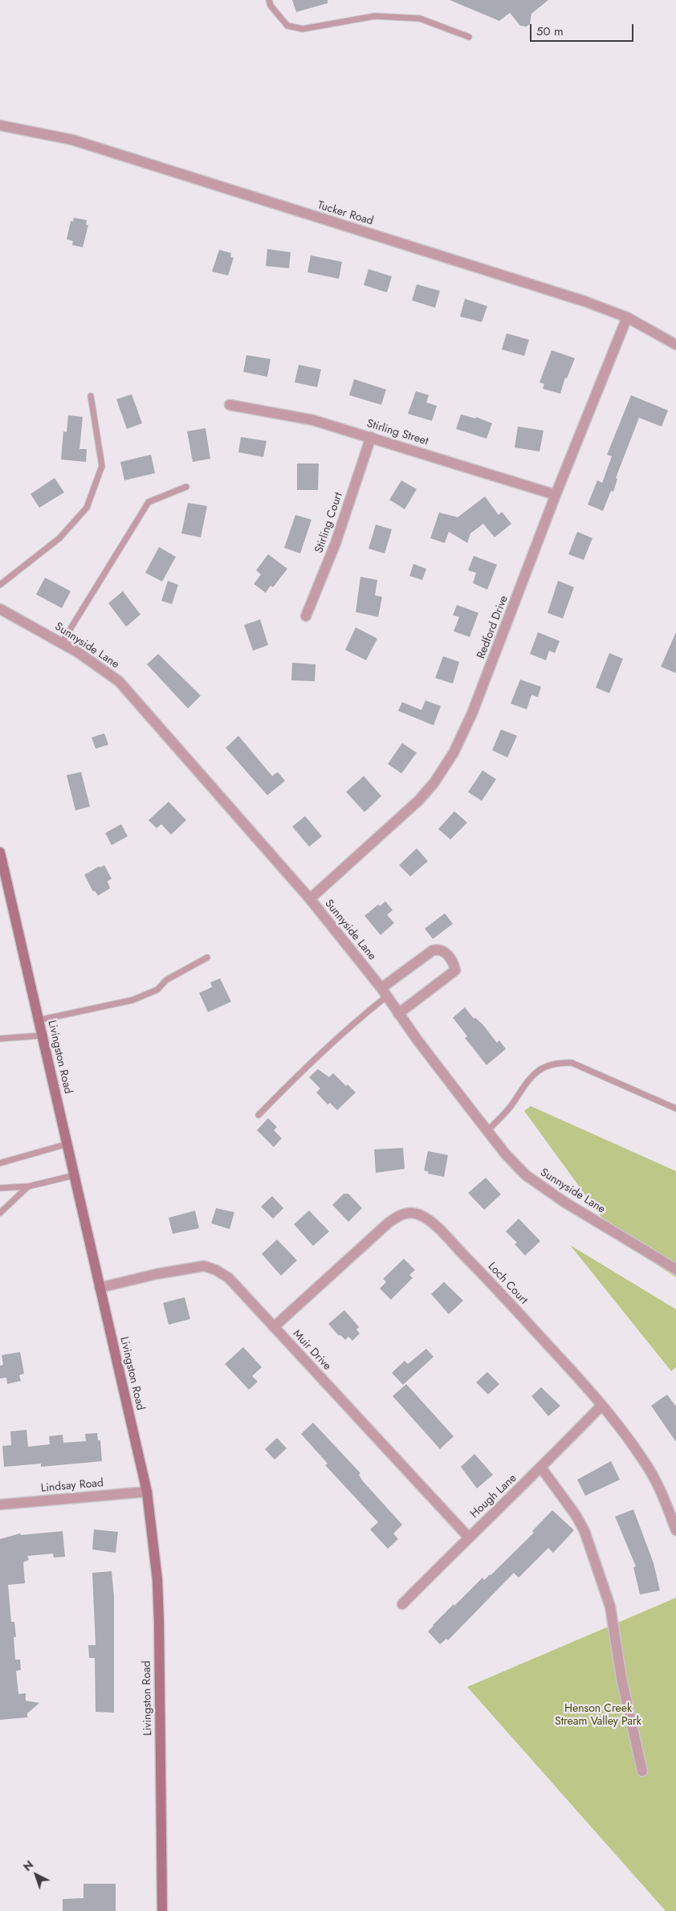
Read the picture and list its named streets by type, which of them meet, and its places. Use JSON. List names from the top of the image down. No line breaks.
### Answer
{"streets":{"main road":["Livingston Road"],"street":["Tucker Road","Stirling Street","Stirling Court","Redford Drive","Sunnyside Lane","Loch Court","Muir Drive","Lindsay Road","Hough Lane"]},"crossings":[["Tucker Road","Redford Drive"],["Stirling Street","Stirling Court"],["Stirling Street","Redford Drive"],["Redford Drive","Sunnyside Lane"],["Livingston Road","Muir Drive"],["Livingston Road","Lindsay Road"],["Loch Court","Muir Drive"],["Loch Court","Hough Lane"],["Muir Drive","Hough Lane"]],"parks":["Henson Creek Stream Valley Park"],"scale_bar":"50 m","north":"top left"}
